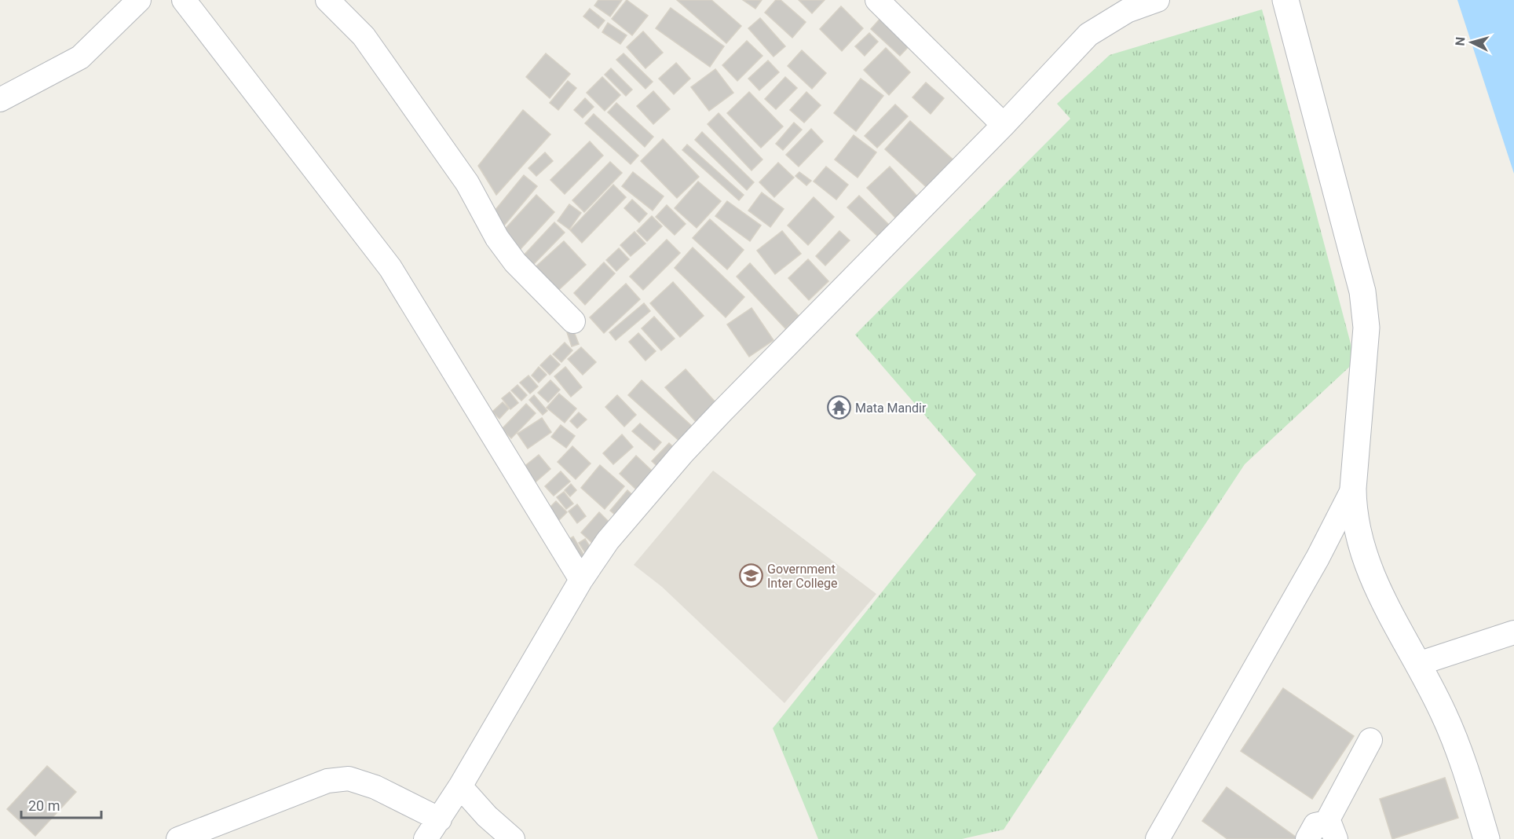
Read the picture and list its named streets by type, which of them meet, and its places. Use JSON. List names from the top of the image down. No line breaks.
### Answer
{"places":{"temple":["Mata Mandir"],"school or university":["Government Inter College"]},"scale_bar":"20 m","north":"left"}
